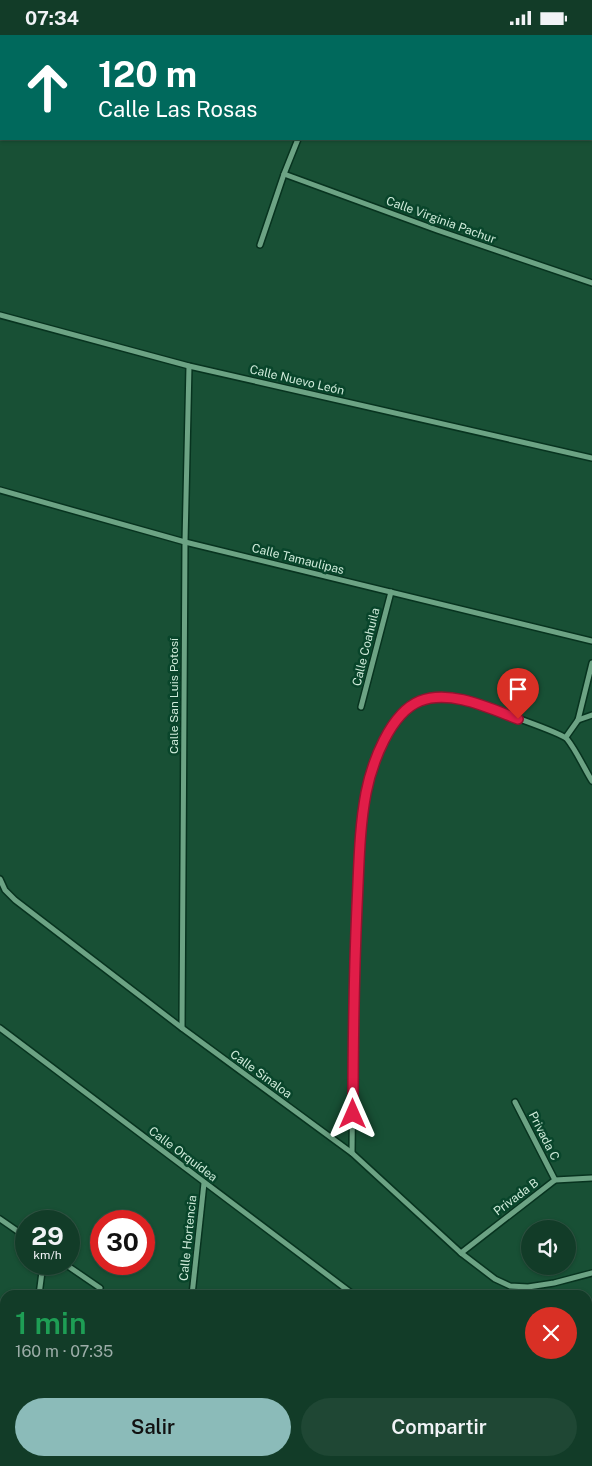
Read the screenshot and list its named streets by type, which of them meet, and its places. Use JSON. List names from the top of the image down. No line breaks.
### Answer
{"streets":{"street":["Calle Virginia Pachur","Calle Nuevo León","Calle Tamaulipas","Calle Coahuila","Calle San Luis Potosí","Calle Sinaloa","Privada C","Calle Orquídea","Privada B","Calle Hortencia"]},"crossings":[["Calle Nuevo León","Calle San Luis Potosí"],["Calle Tamaulipas","Calle Coahuila"],["Calle Tamaulipas","Calle San Luis Potosí"],["Calle San Luis Potosí","Calle Sinaloa"],["Calle Sinaloa","Privada B"],["Privada C","Privada B"],["Calle Orquídea","Calle Hortencia"]],"page":{"status":"07:34","turn":["120 m","Calle Las Rosas"],"speed":"29 km/h","limit":"30","heading":["1 min","160 m · 07:35"],"buttons":["Salir","Compartir"]}}
